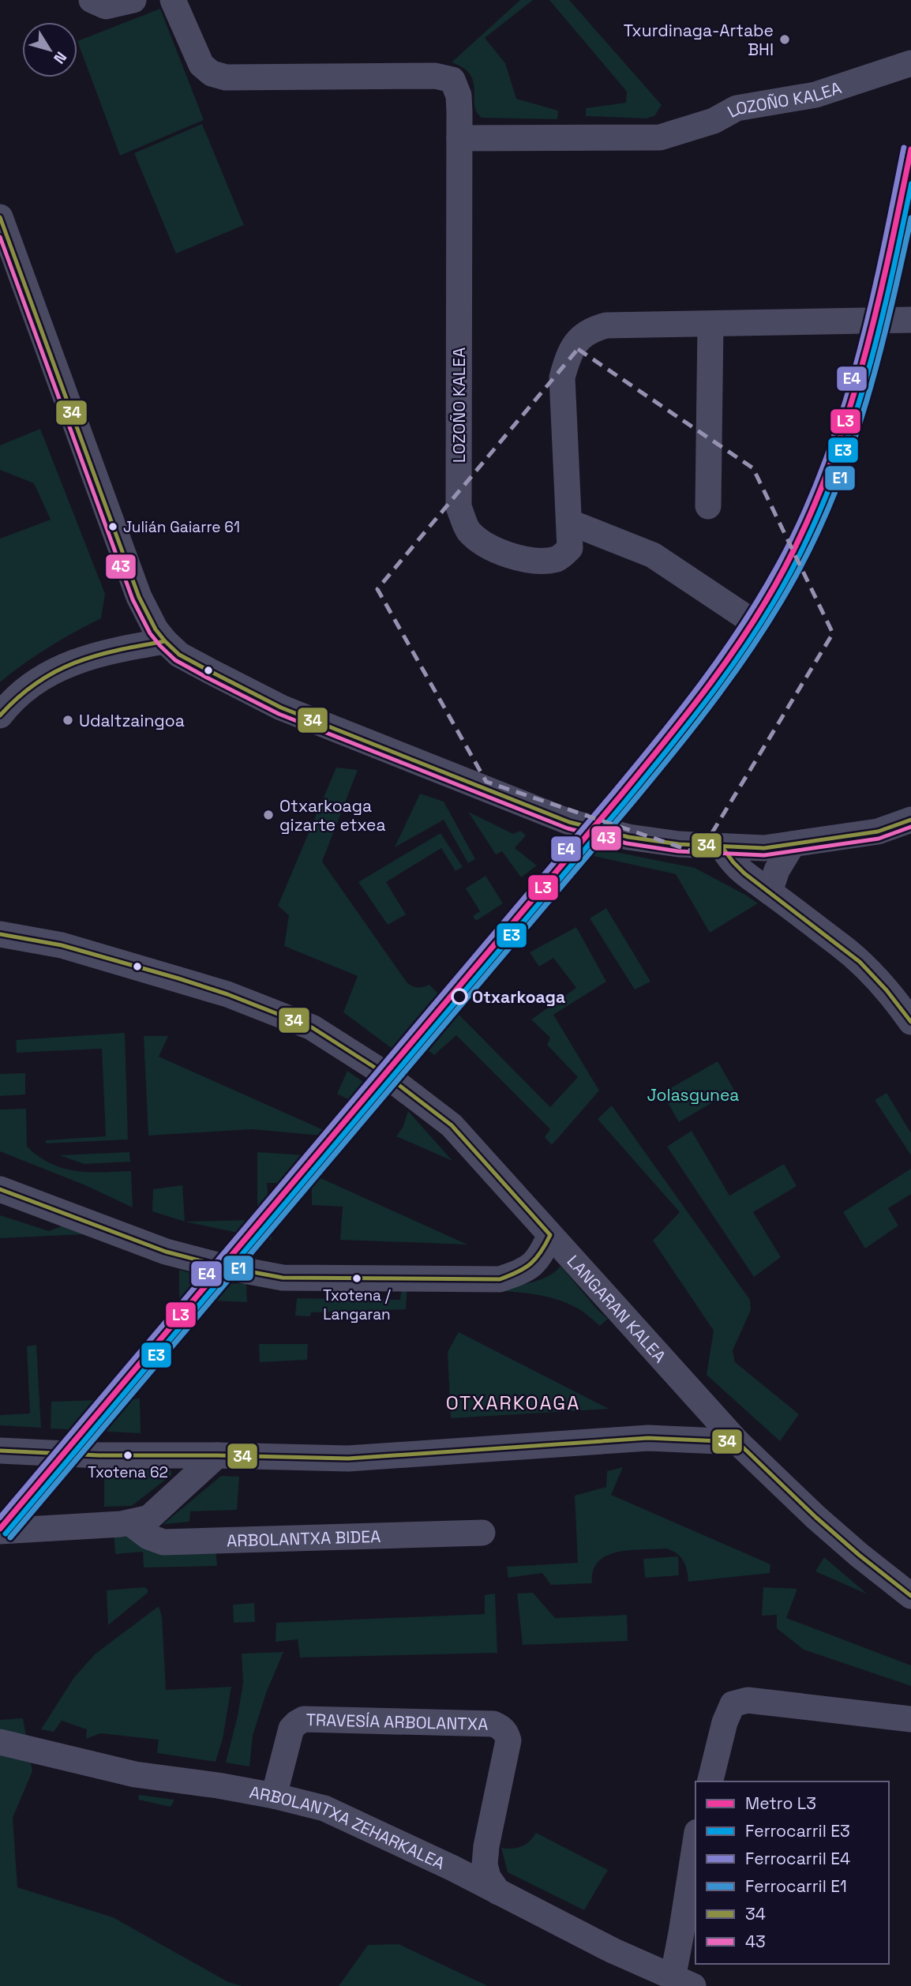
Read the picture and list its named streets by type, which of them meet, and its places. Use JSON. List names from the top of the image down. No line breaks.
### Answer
{"streets":{"street":["LOZOÑO KALEA","LANGARAN KALEA","ARBOLANTXA BIDEA","TRAVESÍA ARBOLANTXA","ARBOLANTXA ZEHARKALEA"]},"crossings":[["TRAVESÍA ARBOLANTXA","ARBOLANTXA ZEHARKALEA"]],"districts":["OTXARKOAGA"],"parks":["Jolasgunea"],"places":["Txurdinaga-Artabe BHI","Julián Gaiarre 61","Udaltzaingoa","Otxarkoaga gizarte etxea","Otxarkoaga","Txotena / Langaran","Txotena 62"],"lines":["rail line E4","metro line L3","rail line E3","transit line 34","rail line E1","transit line 43"],"legend":["Metro L3","Ferrocarril E3","Ferrocarril E4","Ferrocarril E1","34","43"],"north":"bottom right"}
